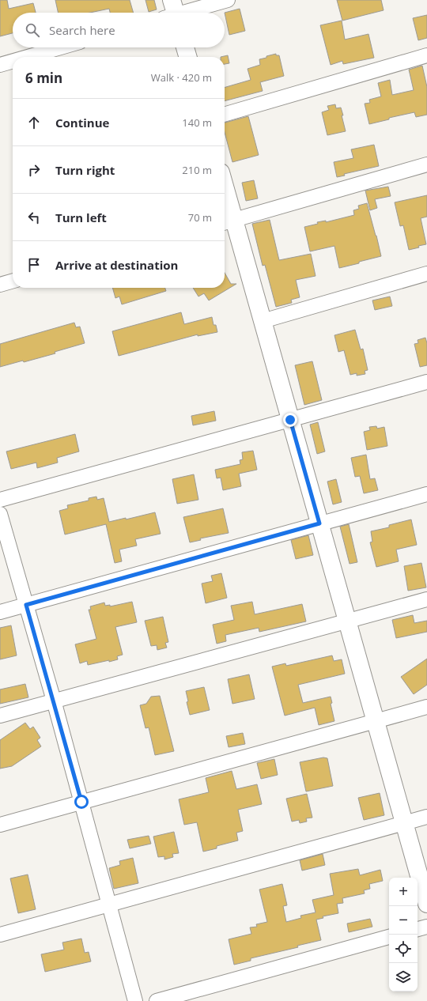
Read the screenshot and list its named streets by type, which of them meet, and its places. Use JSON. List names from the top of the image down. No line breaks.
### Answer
{"page":{"search":"Search here","heading":["6 min","Walk · 420 m"],"list":[["Continue","140 m"],["Turn right","210 m"],["Turn left","70 m"],"Arrive at destination"],"map_buttons":["+","−"]}}
